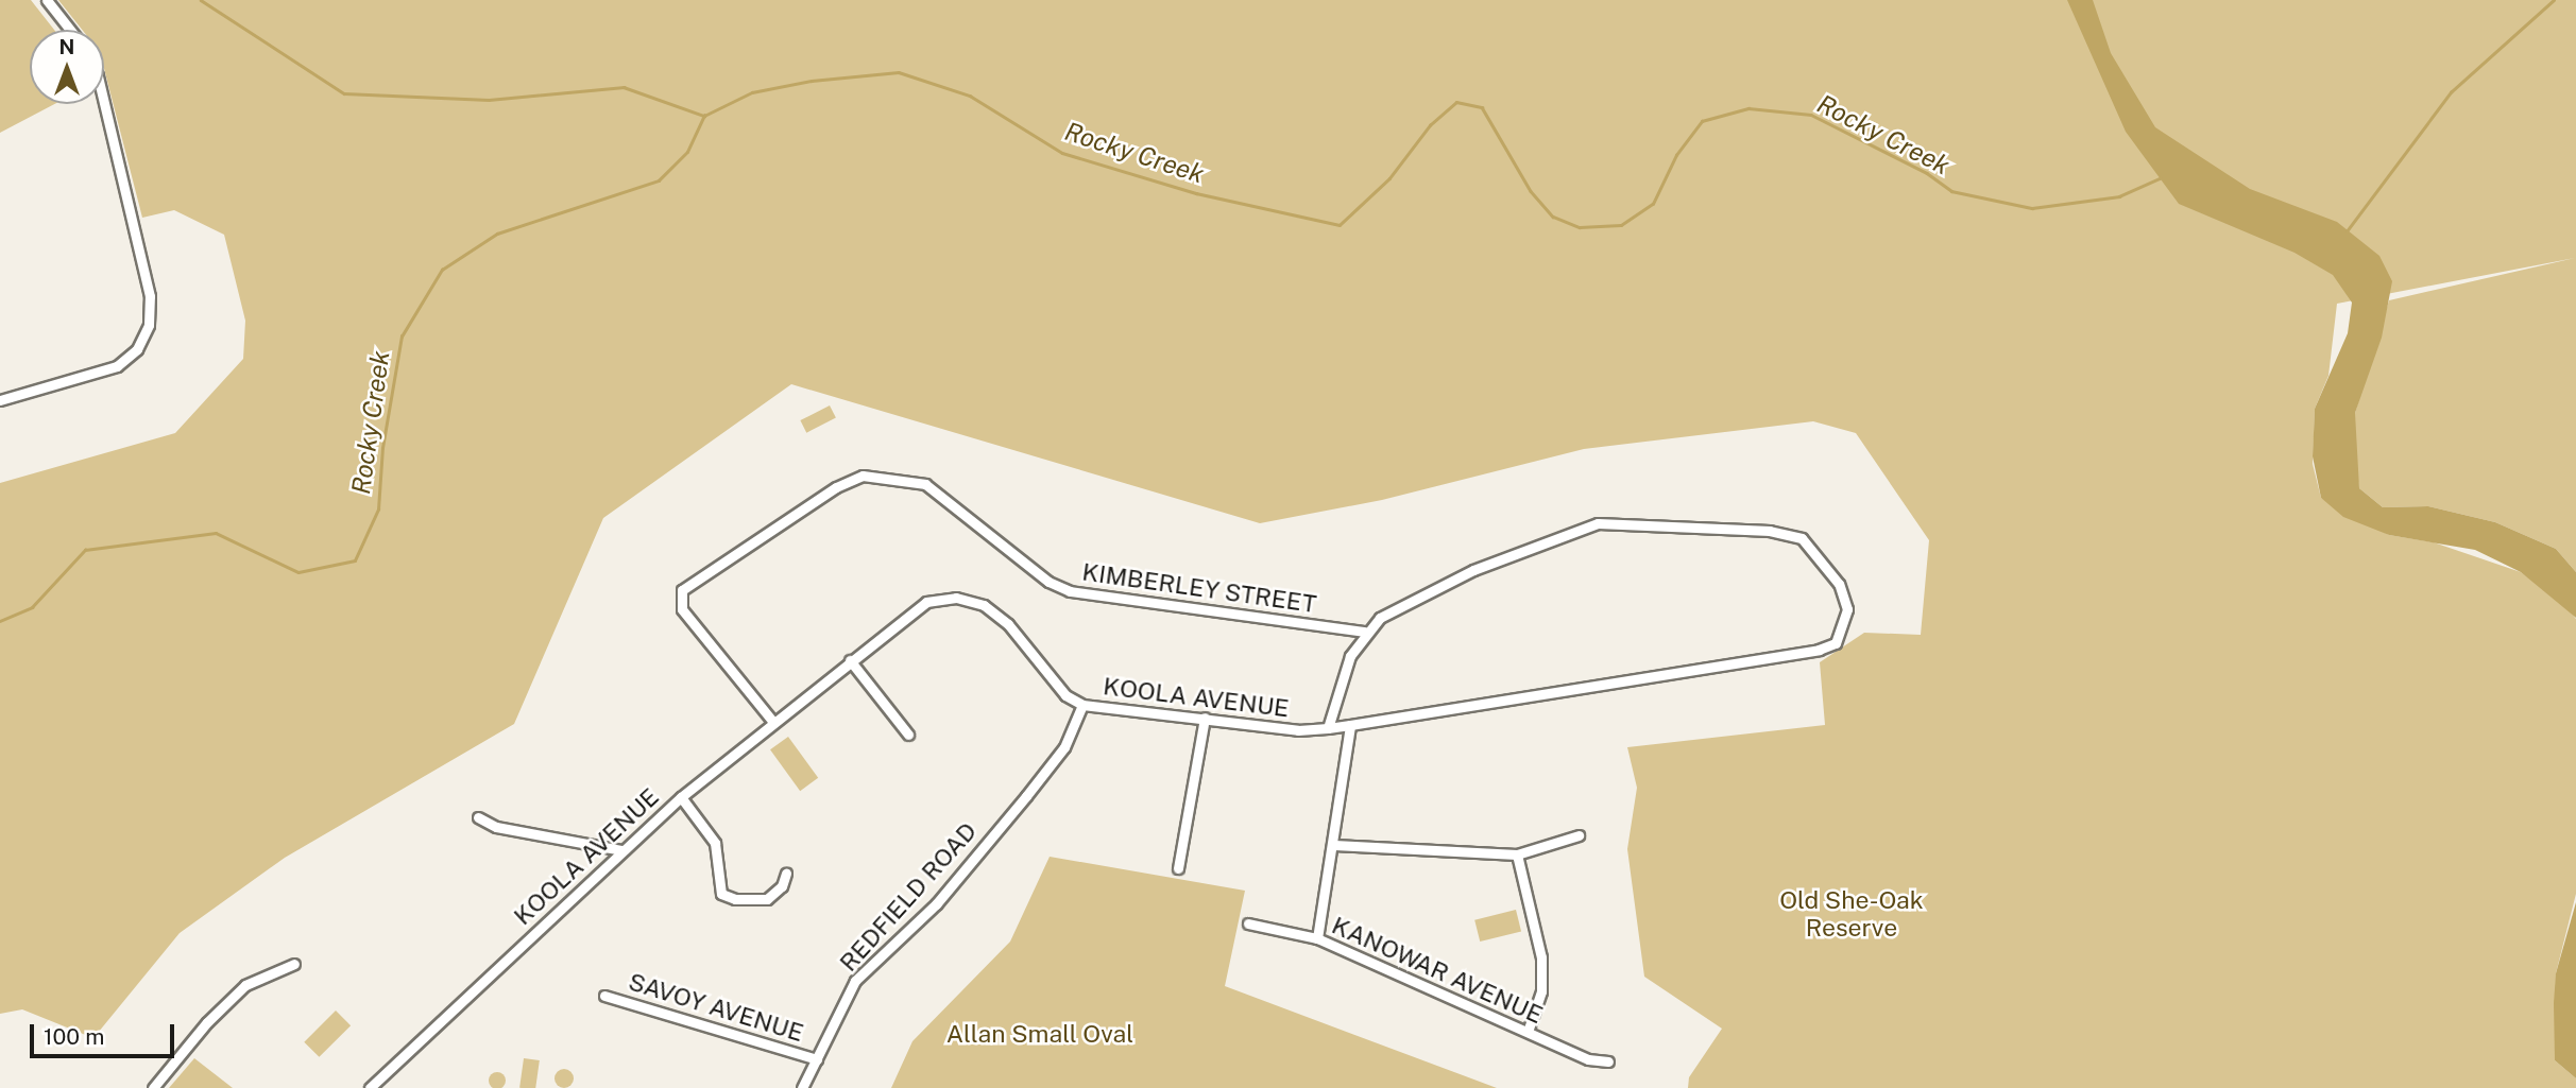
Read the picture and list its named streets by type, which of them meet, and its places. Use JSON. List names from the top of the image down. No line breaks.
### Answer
{"streets":{"street":["KIMBERLEY STREET","KOOLA AVENUE","REDFIELD ROAD","KANOWAR AVENUE","SAVOY AVENUE"]},"crossings":[["KIMBERLEY STREET","KOOLA AVENUE"],["KOOLA AVENUE","REDFIELD ROAD"],["REDFIELD ROAD","SAVOY AVENUE"]],"water":["Rocky Creek"],"parks":["Old She-Oak Reserve","Allan Small Oval"],"scale_bar":"100 m","north":"top"}
